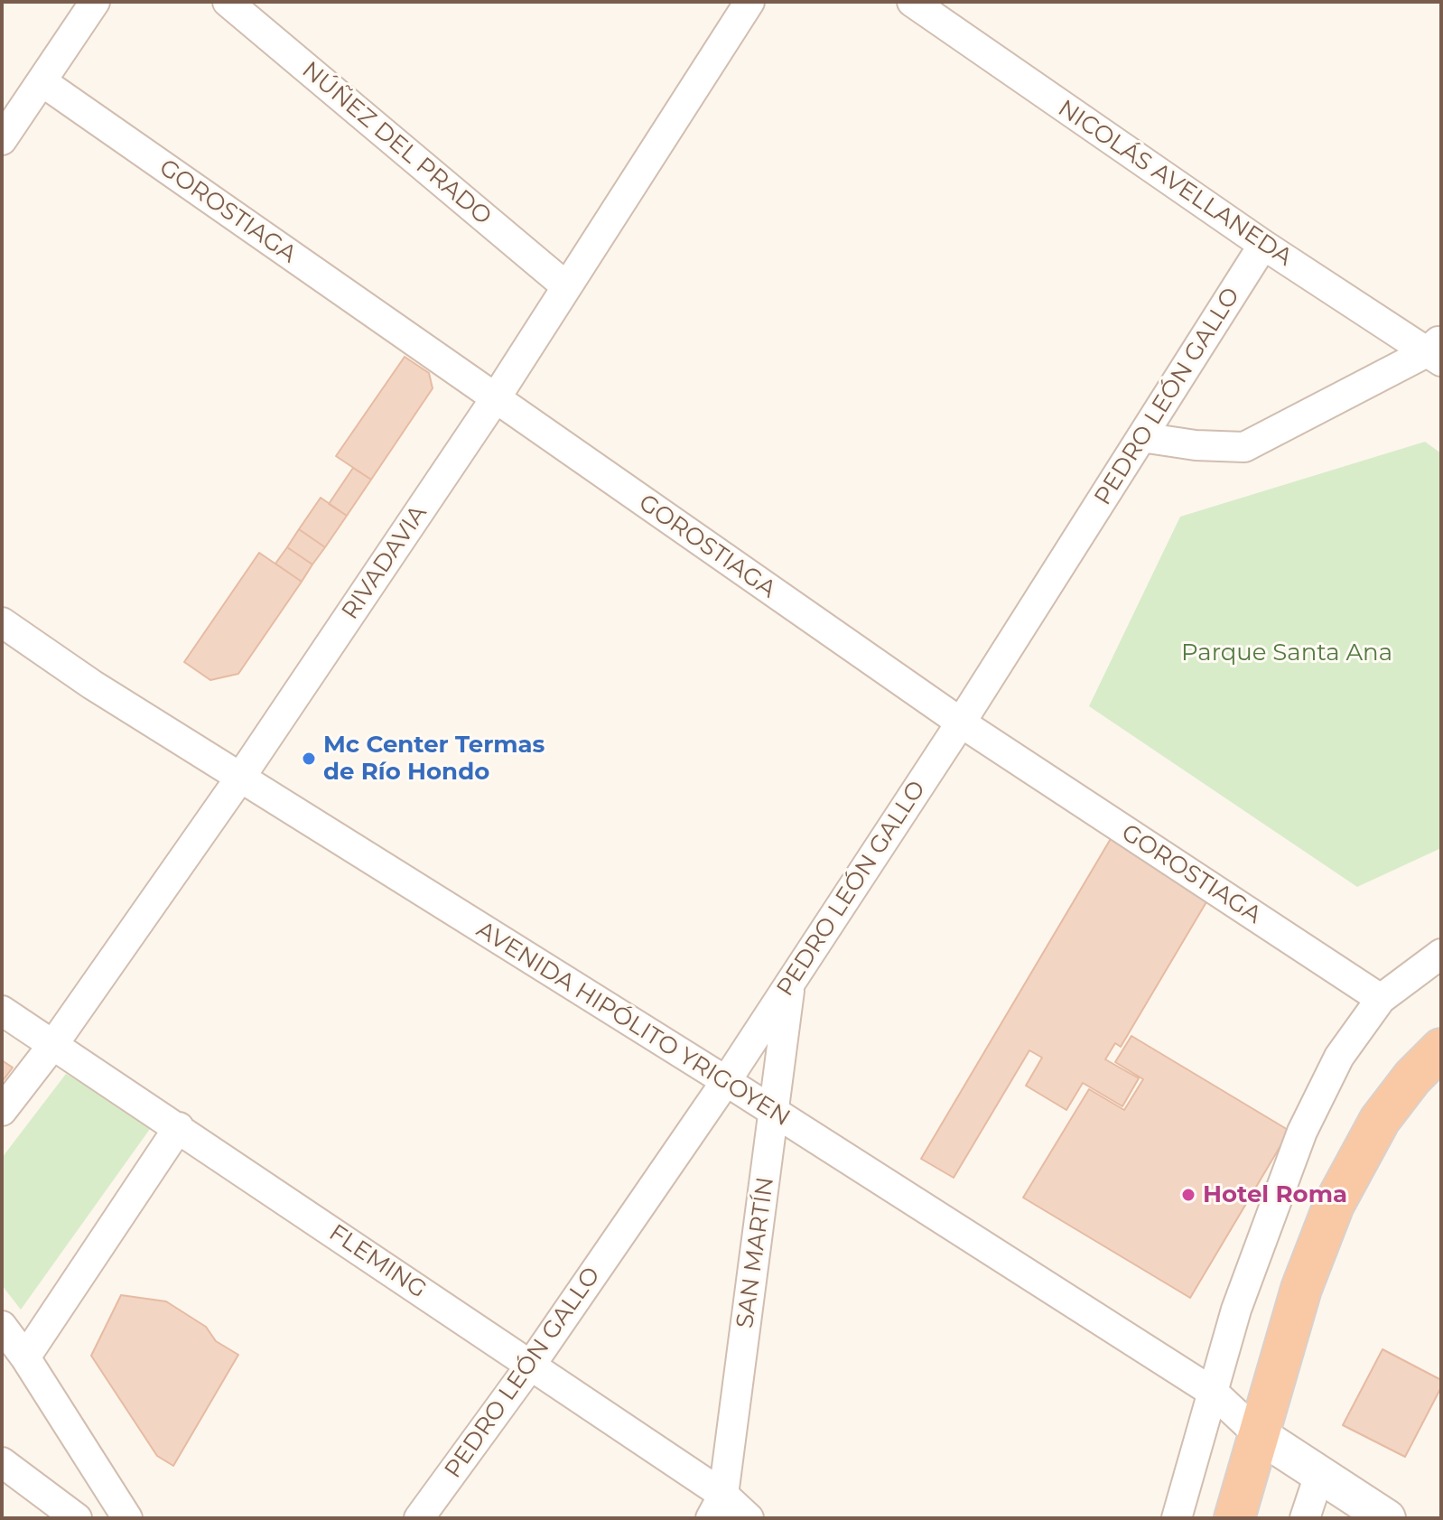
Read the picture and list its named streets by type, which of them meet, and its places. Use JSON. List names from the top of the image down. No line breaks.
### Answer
{"streets":{"street":["NÚÑEZ DEL PRADO","NICOLÁS AVELLANEDA","GOROSTIAGA","PEDRO LEÓN GALLO","RIVADAVIA","AVENIDA HIPÓLITO YRIGOYEN","SAN MARTÍN","FLEMING"]},"crossings":[["NÚÑEZ DEL PRADO","RIVADAVIA"],["NICOLÁS AVELLANEDA","PEDRO LEÓN GALLO"],["GOROSTIAGA","PEDRO LEÓN GALLO"],["GOROSTIAGA","RIVADAVIA"],["PEDRO LEÓN GALLO","AVENIDA HIPÓLITO YRIGOYEN"],["PEDRO LEÓN GALLO","SAN MARTÍN"],["PEDRO LEÓN GALLO","FLEMING"],["RIVADAVIA","AVENIDA HIPÓLITO YRIGOYEN"],["RIVADAVIA","FLEMING"],["AVENIDA HIPÓLITO YRIGOYEN","SAN MARTÍN"],["SAN MARTÍN","FLEMING"]],"parks":["Parque Santa Ana"],"places":["Mc Center Termas de Río Hondo","Hotel Roma"]}
